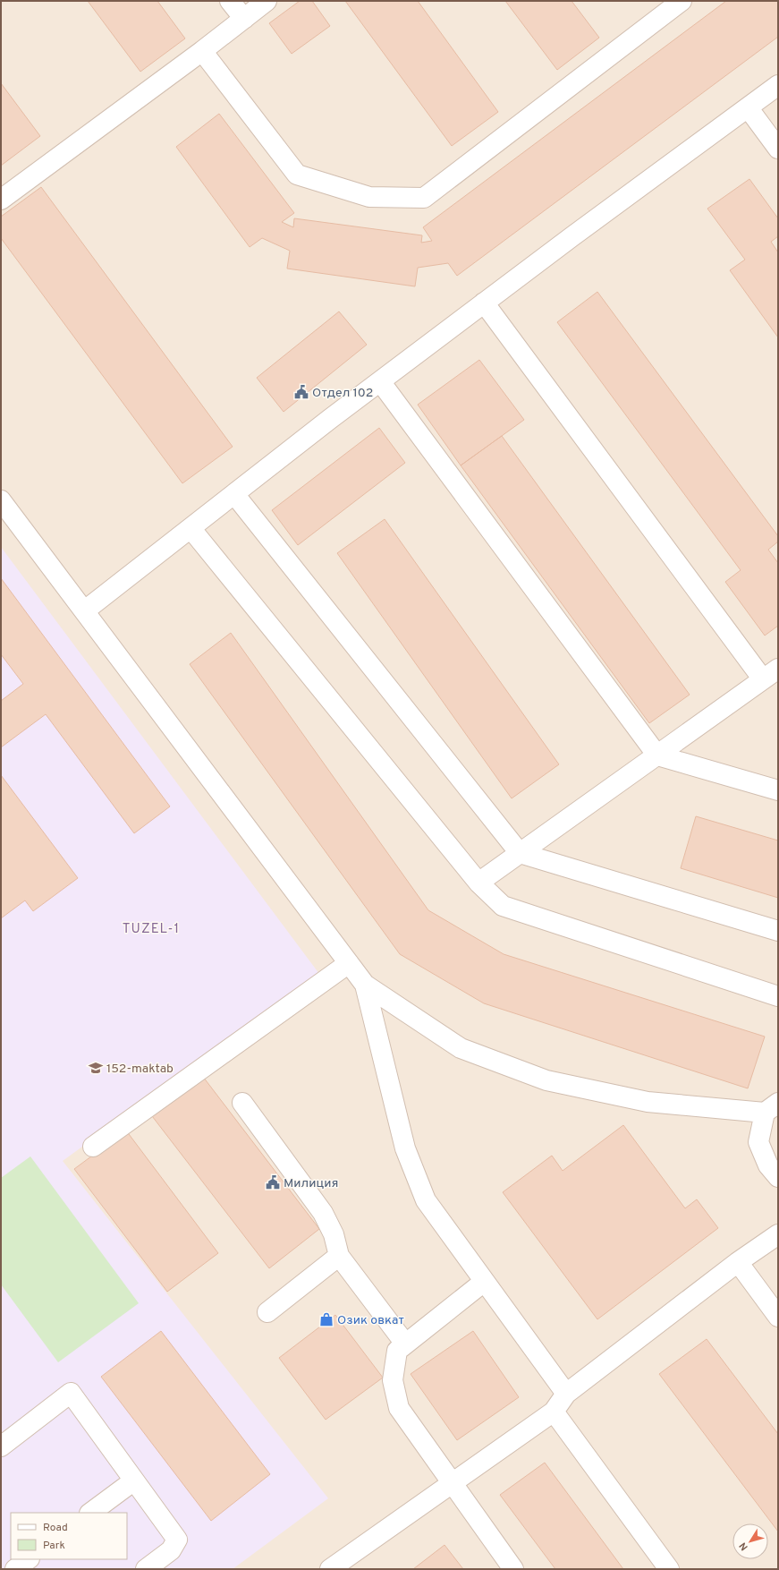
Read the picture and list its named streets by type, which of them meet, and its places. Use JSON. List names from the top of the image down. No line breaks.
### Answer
{"districts":["TUZEL-1"],"places":{"public building":["Отдел 102","Милиция"],"school or university":["152-maktab"],"shop":["Озик овкат"]},"legend":["Road","Park"],"north":"bottom left"}
